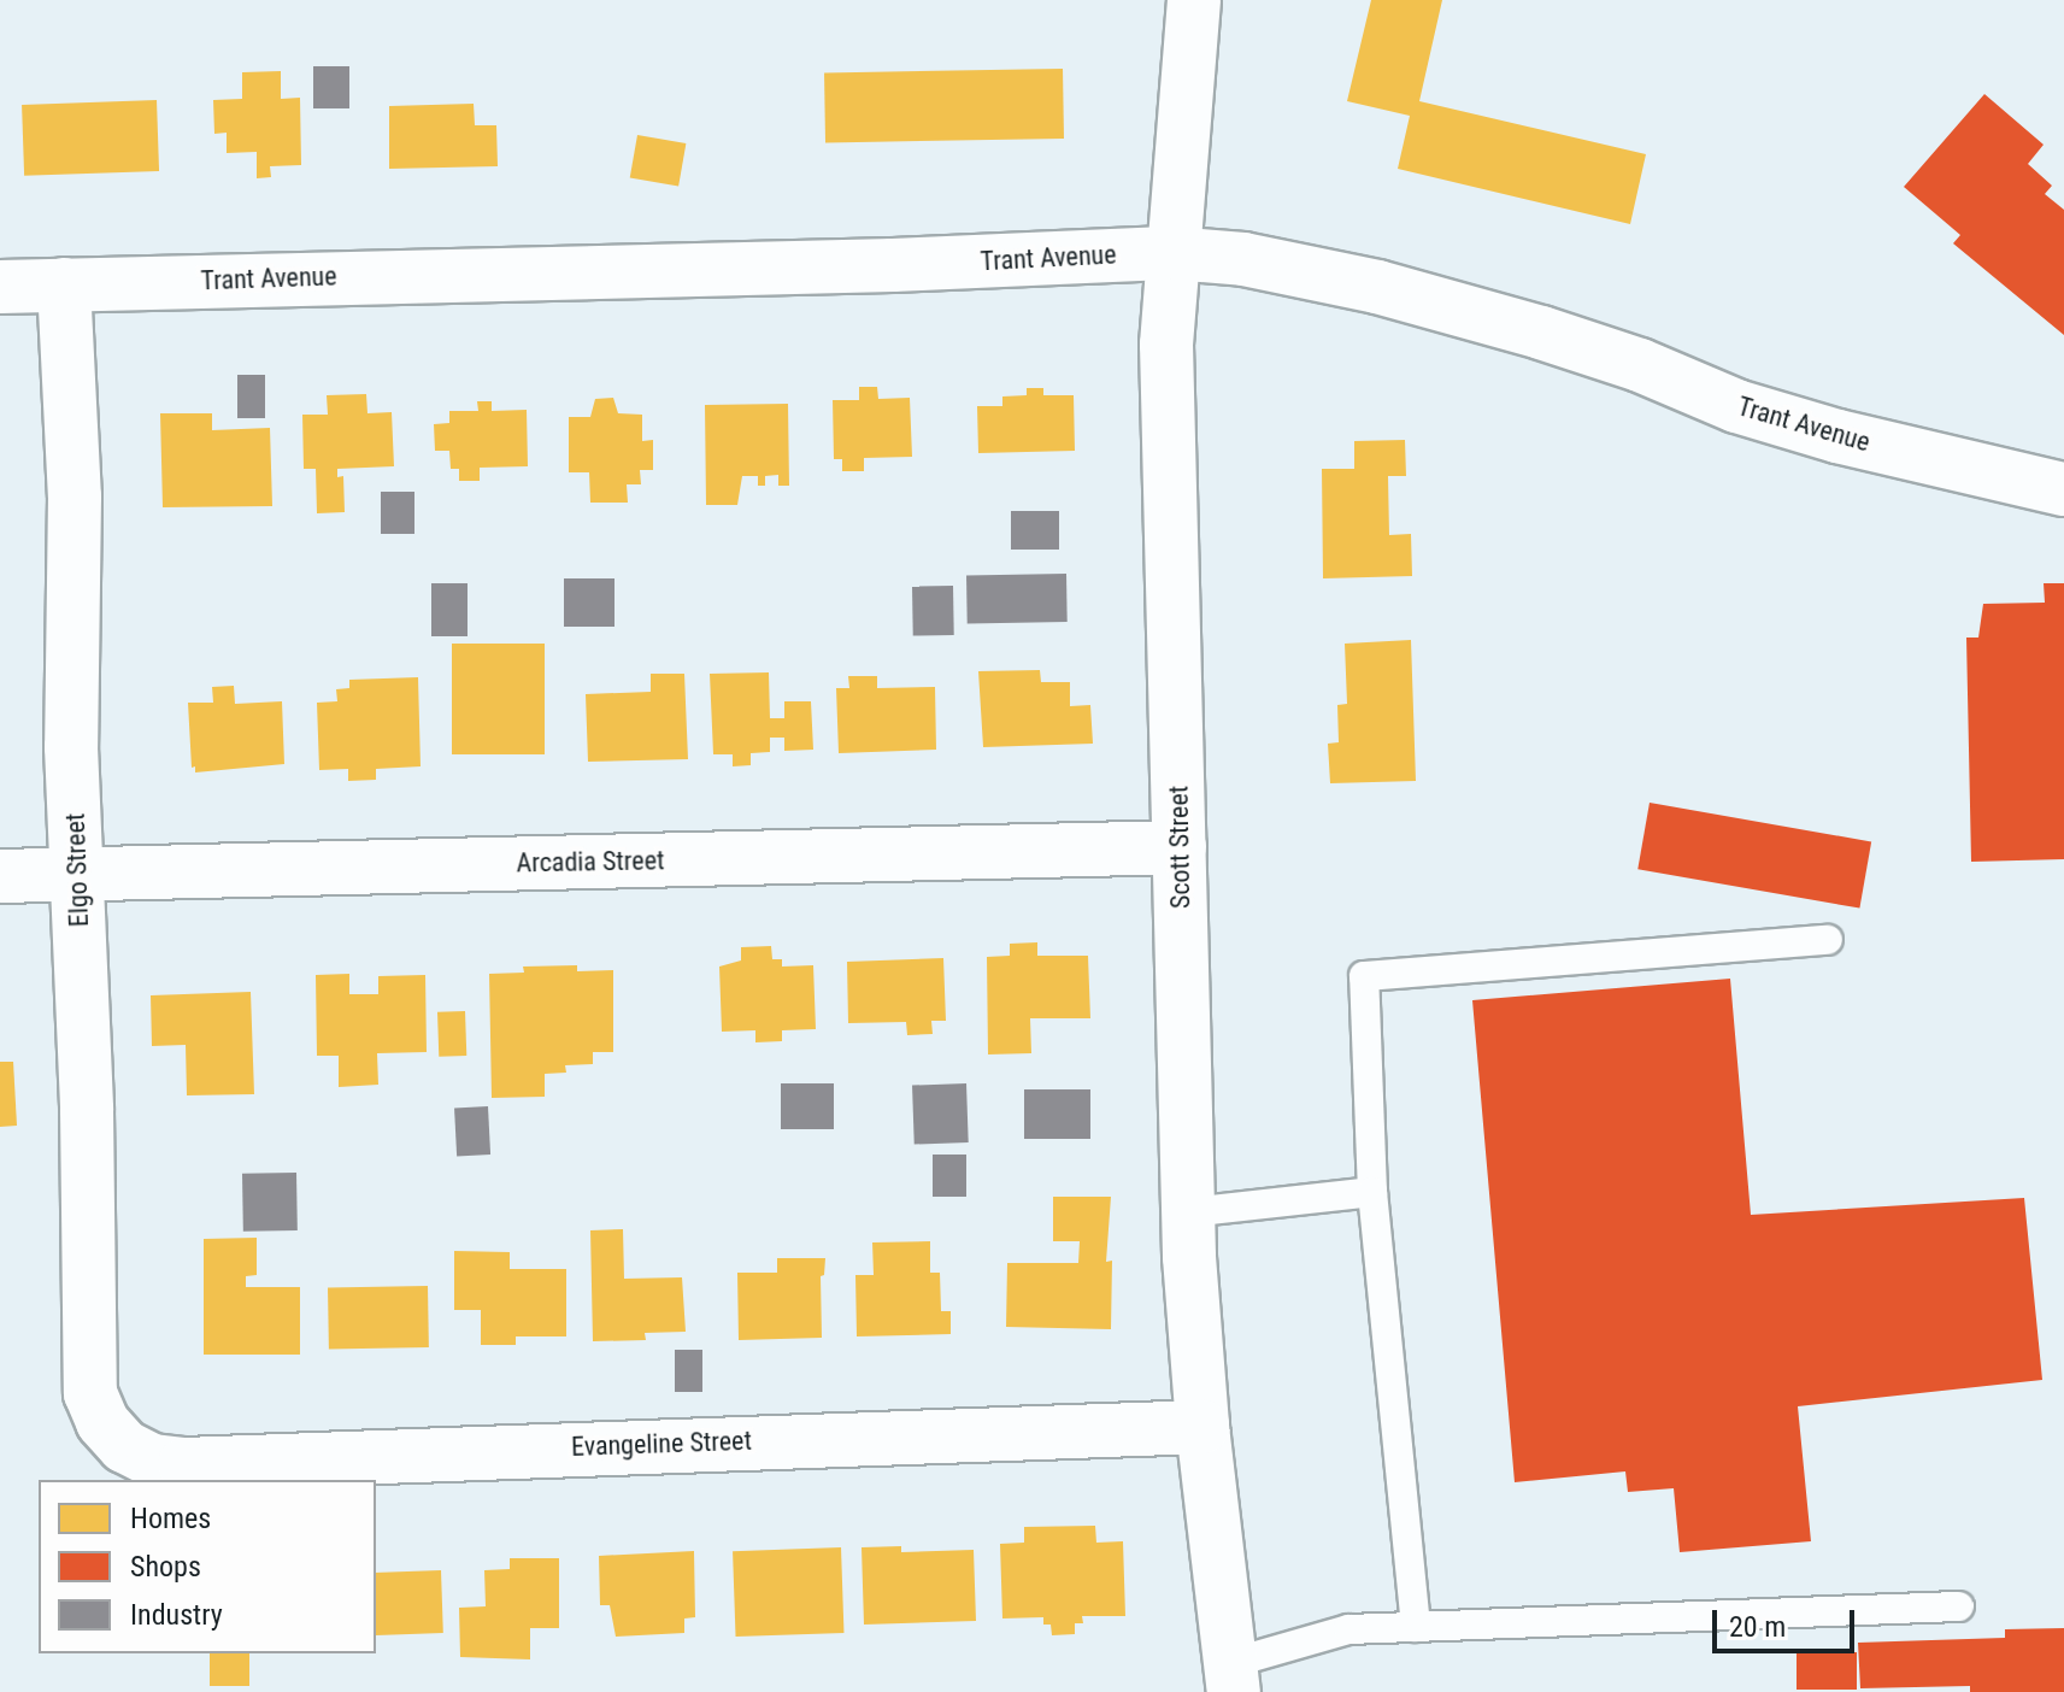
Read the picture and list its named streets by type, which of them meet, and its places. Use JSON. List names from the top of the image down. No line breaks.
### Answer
{"streets":{"street":["Trant Avenue","Scott Street","Arcadia Street","Elgo Street","Evangeline Street"]},"crossings":[["Trant Avenue","Scott Street"],["Trant Avenue","Elgo Street"],["Scott Street","Arcadia Street"],["Scott Street","Evangeline Street"],["Arcadia Street","Elgo Street"],["Elgo Street","Evangeline Street"]],"legend":["Homes","Shops","Industry"],"scale_bar":"20 m"}
